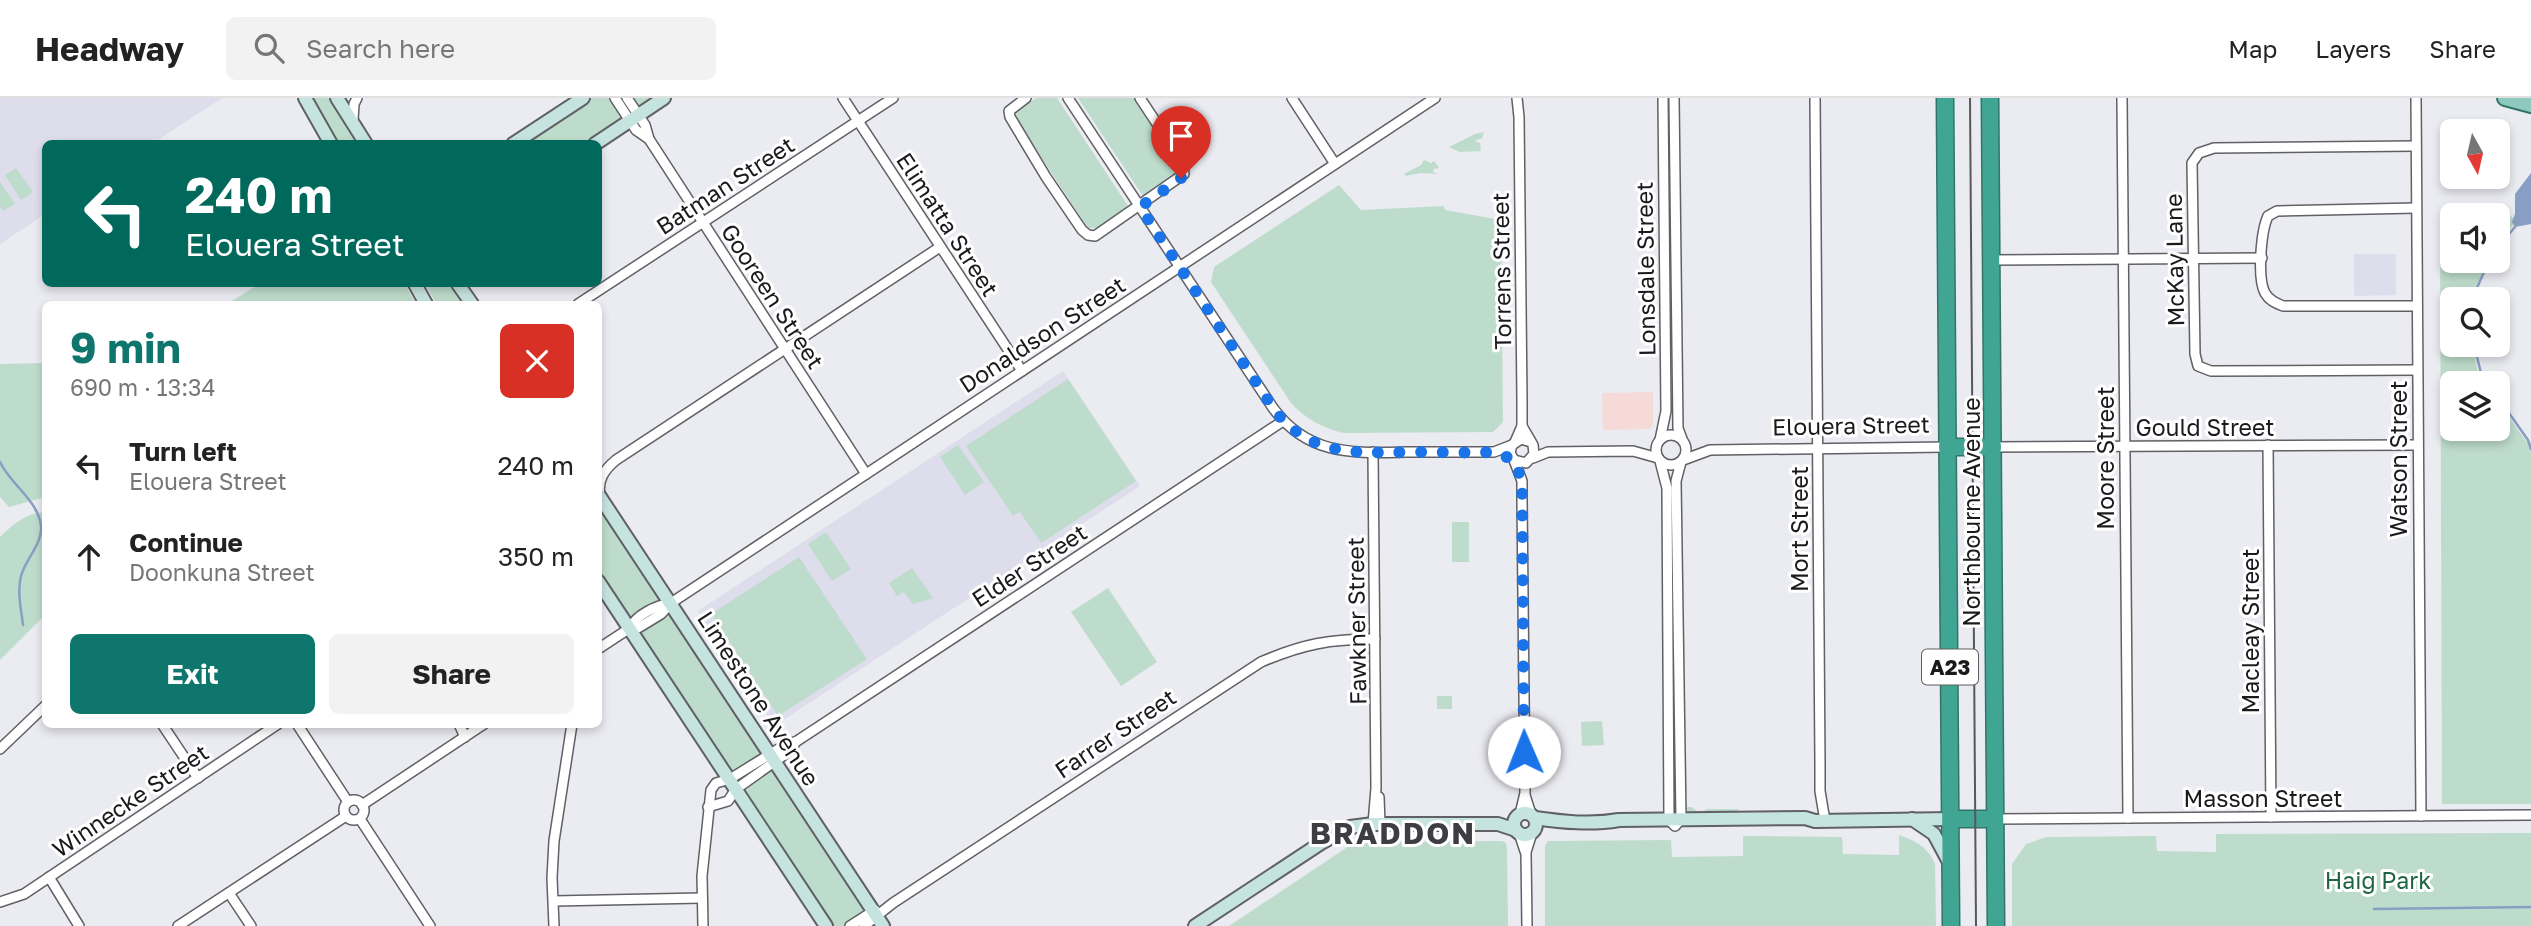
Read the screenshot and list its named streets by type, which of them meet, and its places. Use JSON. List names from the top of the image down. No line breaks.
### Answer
{"streets":{"highway":["Elouera Street","Northbourne Avenue","A23"],"main road":["Limestone Avenue"],"street":["Batman Street","Elimatta Street","McKay Lane","Lonsdale Street","Torrens Street","Gooreen Street","Donaldson Street","Gould Street","Moore Street","Watson Street","Mort Street","Elder Street","Fawkner Street","Macleay Street","Farrer Street","Masson Street","Winnecke Street"]},"crossings":[["Batman Street","Elimatta Street"],["Batman Street","Gooreen Street"],["Elimatta Street","Donaldson Street"],["McKay Lane","Watson Street"],["Lonsdale Street","Elouera Street"],["Gooreen Street","Donaldson Street"],["Donaldson Street","Limestone Avenue"],["Elouera Street","Gould Street"],["Elouera Street","Northbourne Avenue"],["Elouera Street","Mort Street"],["Gould Street","Moore Street"],["Gould Street","Watson Street"],["Gould Street","Northbourne Avenue"],["Gould Street","Macleay Street"],["Moore Street","Masson Street"],["Watson Street","Masson Street"],["Northbourne Avenue","Masson Street"],["Elder Street","Limestone Avenue"],["Fawkner Street","Farrer Street"],["Macleay Street","Masson Street"],["Limestone Avenue","Farrer Street"]],"districts":["BRADDON"],"parks":["Haig Park"],"north":"bottom","page":{"header":"Headway","search":"Search here","nav":["Map","Layers","Share"],"turn":["240 m","Elouera Street"],"heading":["9 min","690 m · 13:34"],"list":[{"name":"Turn left","note":"Elouera Street","value":"240 m"},{"name":"Continue","note":"Doonkuna Street","value":"350 m"}],"buttons":["Exit","Share"]}}
